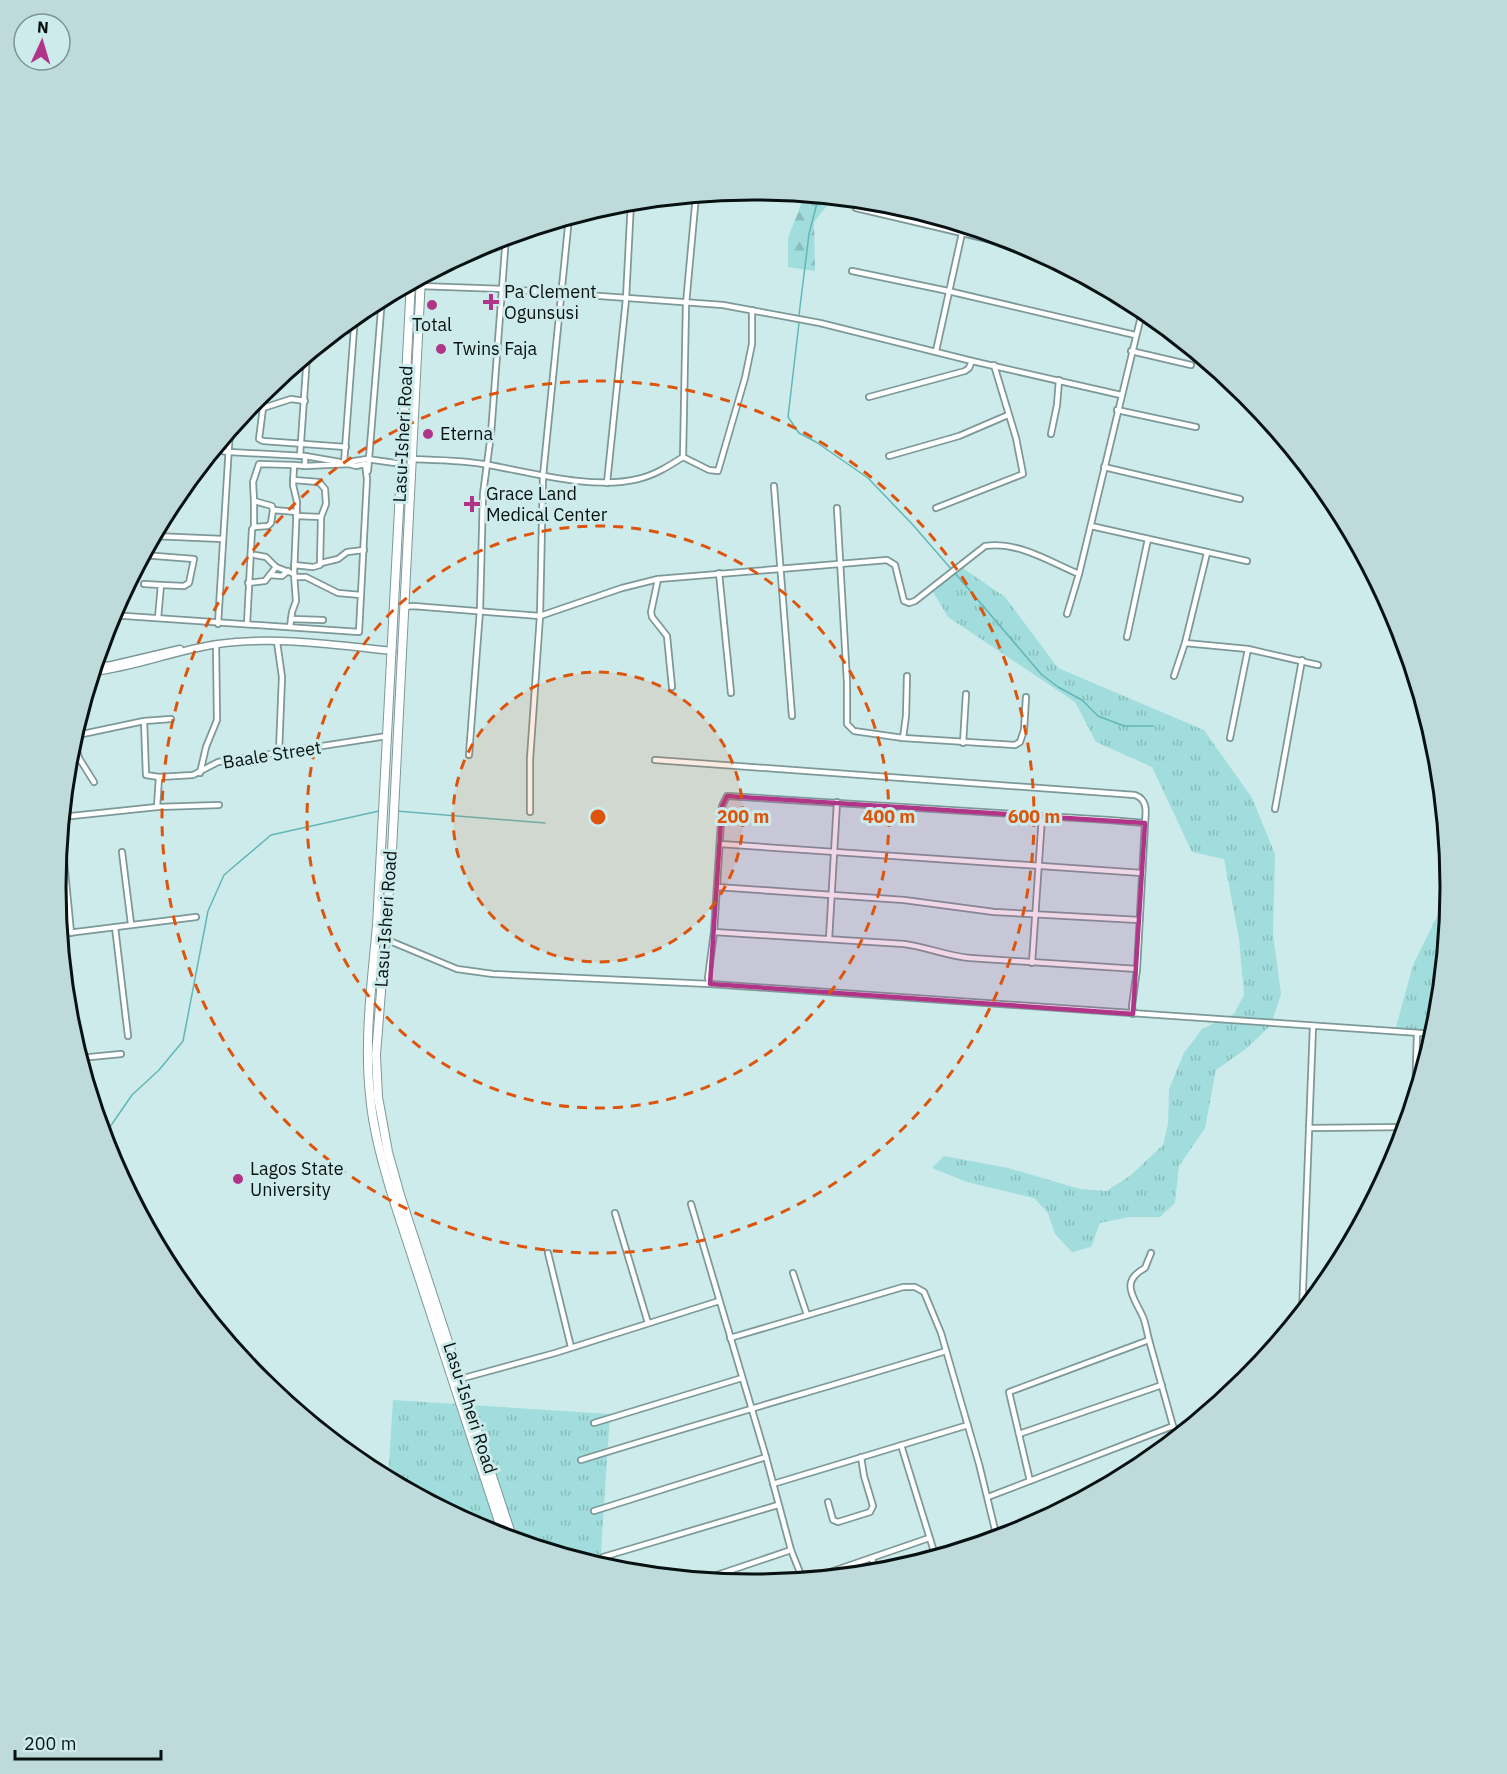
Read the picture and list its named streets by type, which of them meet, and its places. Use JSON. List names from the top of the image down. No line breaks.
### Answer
{"streets":{"main road":["Lasu-Isheri Road"],"street":["Baale Street"]},"crossings":[["Lasu-Isheri Road","Baale Street"]],"places":{"health":["Pa Clement Ogunsusi","Grace Land Medical Center"],"other":["Total","Twins Faja","Eterna","Lagos State University"]},"scale_bar":"200 m","north":"top","rings":["200 m","400 m","600 m"]}
